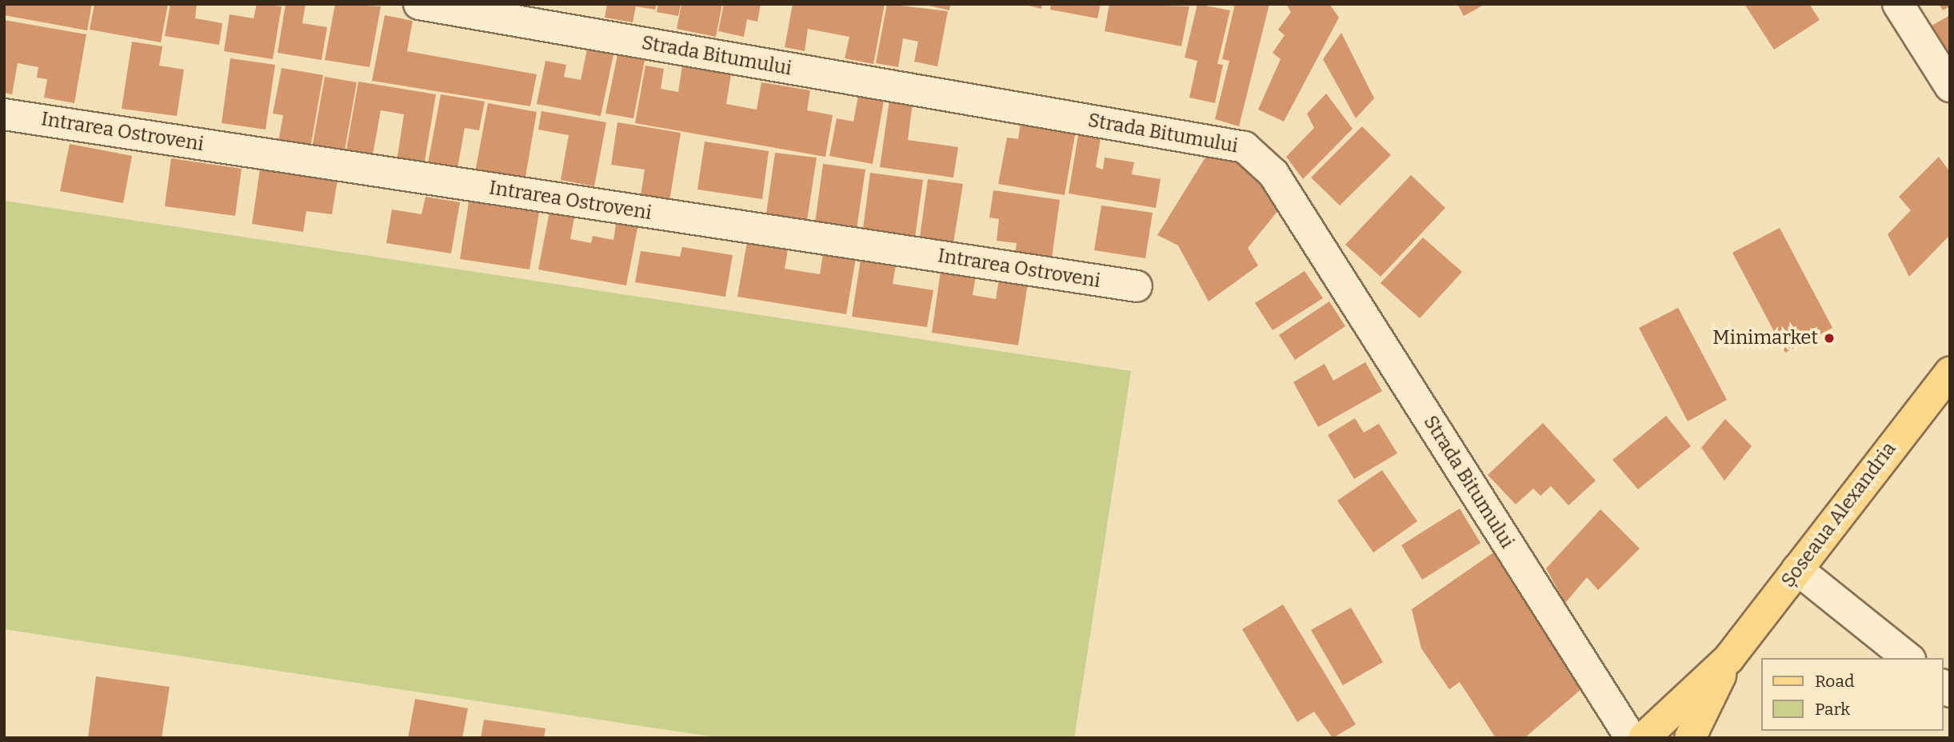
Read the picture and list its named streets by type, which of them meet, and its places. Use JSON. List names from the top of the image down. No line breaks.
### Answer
{"streets":{"main road":["Șoseaua Alexandria"],"street":["Strada Bitumului","Intrarea Ostroveni"]},"places":["Minimarket"],"legend":["Road","Park"]}
